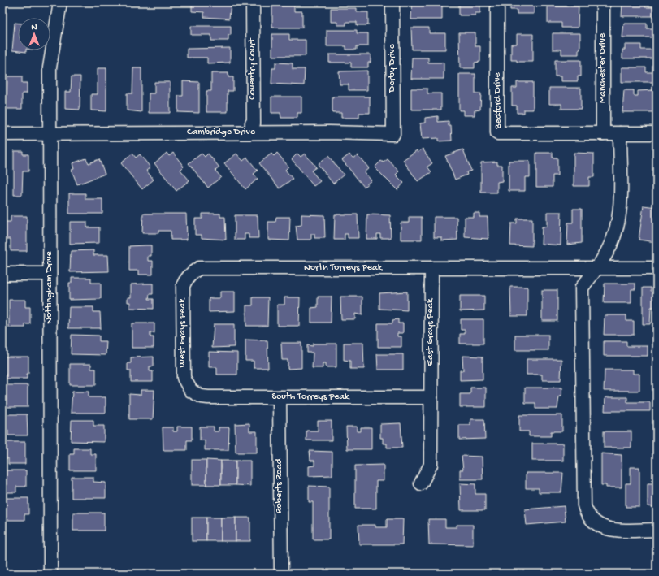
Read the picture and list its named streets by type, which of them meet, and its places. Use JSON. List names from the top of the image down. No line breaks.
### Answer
{"streets":{"street":["Derby Drive","Manchester Drive","Coventry Court","Bedford Drive","Cambridge Drive","North Torreys Peak","Nottingham Drive","East Grays Peak","West Grays Peak","South Torreys Peak","Roberts Road"]},"crossings":[["Derby Drive","Cambridge Drive"],["Manchester Drive","Bedford Drive"],["Coventry Court","Cambridge Drive"],["Cambridge Drive","Nottingham Drive"],["North Torreys Peak","East Grays Peak"],["North Torreys Peak","West Grays Peak"],["East Grays Peak","South Torreys Peak"],["West Grays Peak","South Torreys Peak"],["South Torreys Peak","Roberts Road"]],"north":"top"}
